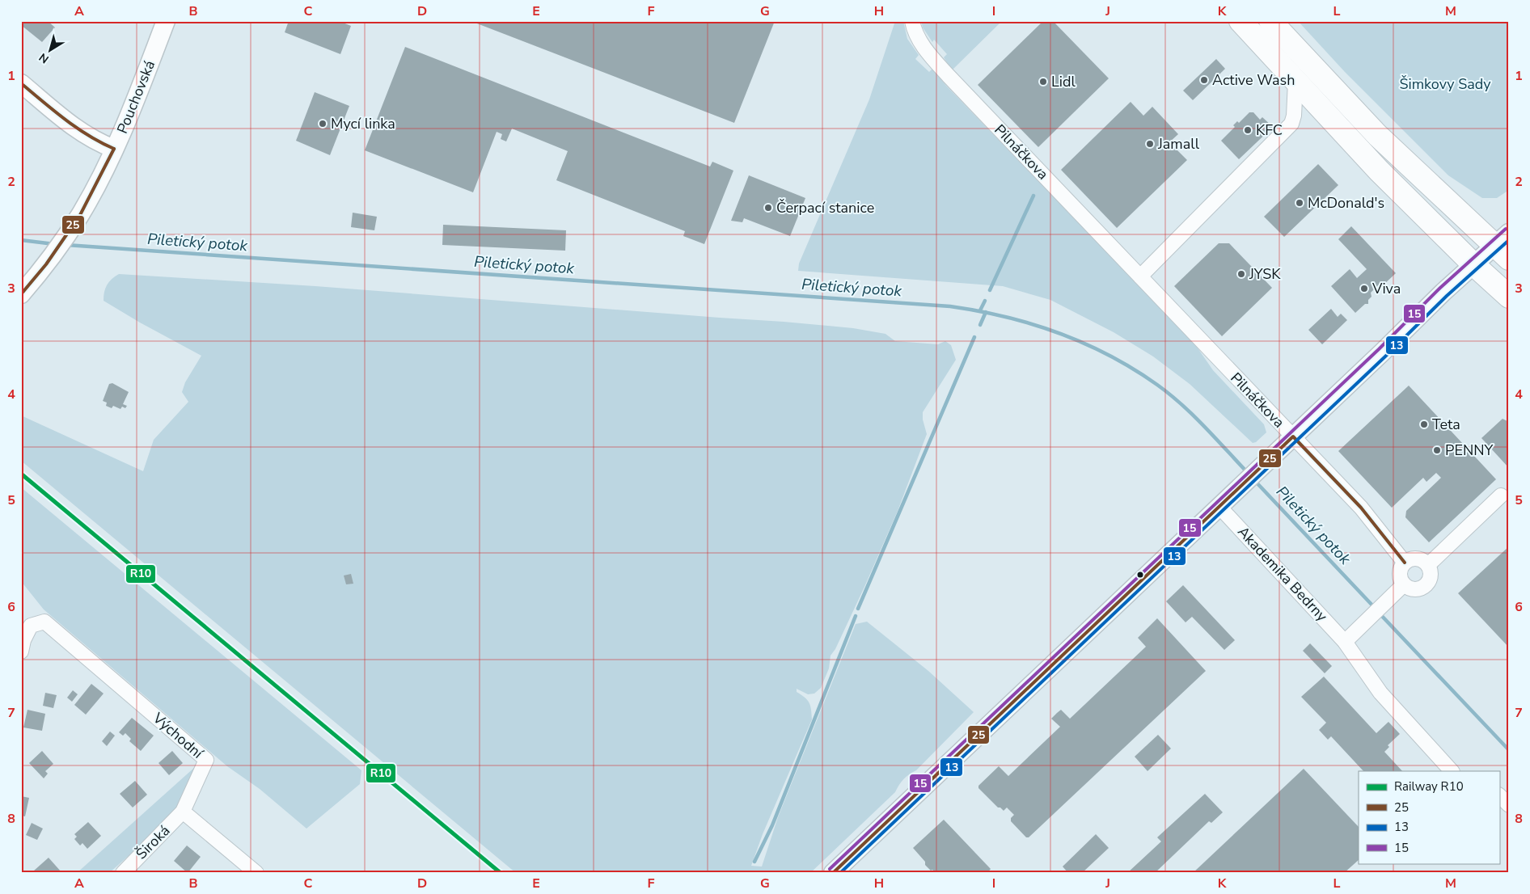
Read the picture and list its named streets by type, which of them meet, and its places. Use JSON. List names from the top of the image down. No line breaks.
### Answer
{"streets":{"street":["Pouchovská","Pilnáčkova","Akademika Bedrny","Východní","Široká"]},"crossings":[["Východní","Široká"]],"water":["Piletický potok"],"parks":["Šimkovy Sady"],"places":["Active Wash","Lidl","Mycí linka","KFC","Jamall","McDonald's","Čerpací stanice","JYSK","Viva","Teta","PENNY"],"lines":["transit line 25","transit line 15","transit line 13","rail line R10"],"legend":["Railway R10","25","13","15"],"north":"bottom left","grid":{"columns":["A","B","C","D","E","F","G","H","I","J","K","L","M"],"rows":["1","2","3","4","5","6","7","8"]}}
